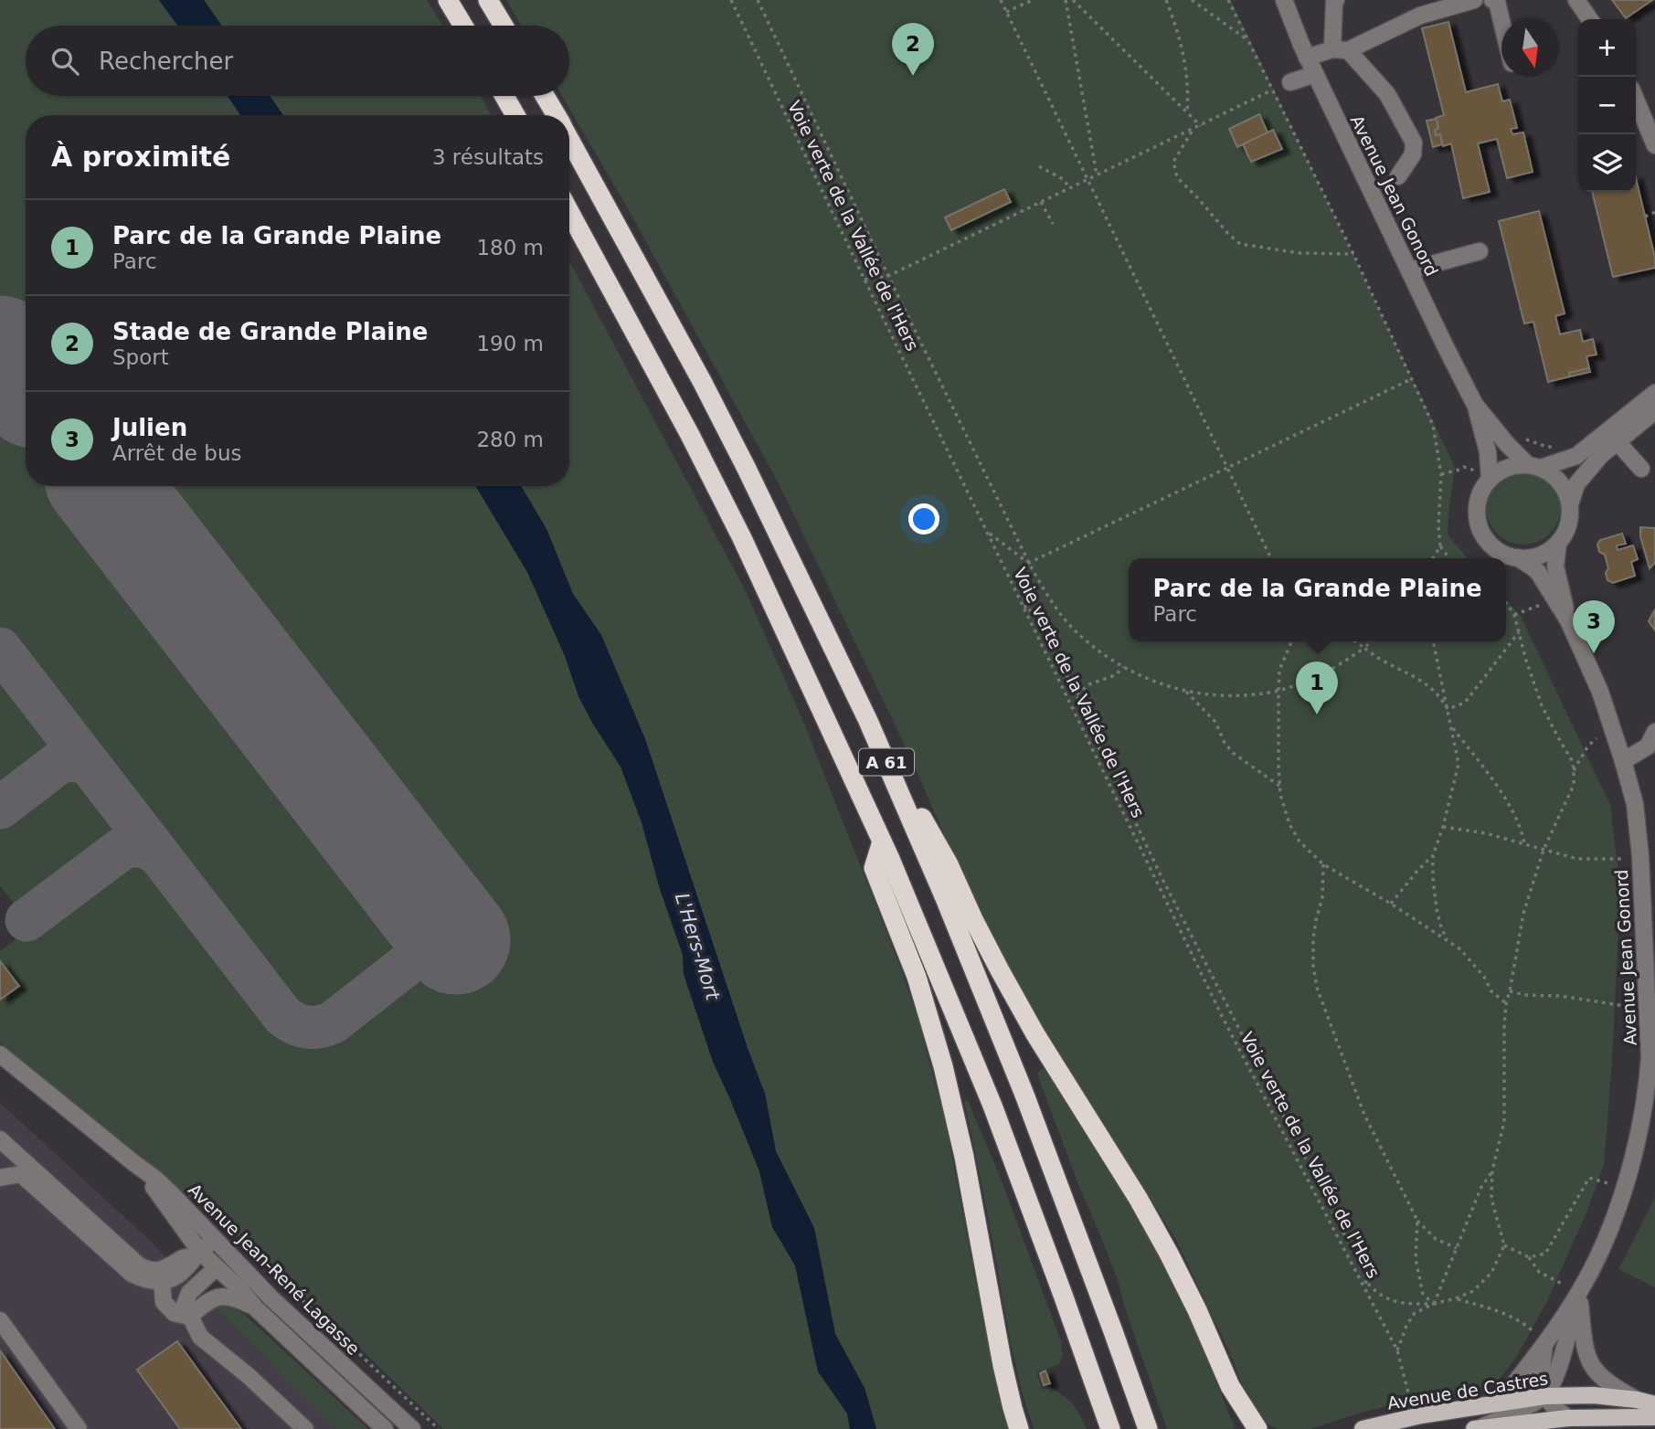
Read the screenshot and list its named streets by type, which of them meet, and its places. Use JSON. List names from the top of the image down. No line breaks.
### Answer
{"streets":{"highway":["A 61"],"main road":["Avenue de Castres"],"street":["Avenue Jean Gonord","Avenue Jean-René Lagasse"],"path":["Voie verte de la Vallée de l'Hers"]},"crossings":[["Avenue Jean Gonord","Avenue de Castres"]],"water":["L'Hers-Mort"],"north":"bottom","page":{"map_buttons":["+","−"],"pins":["2","3","1"],"search":"Rechercher","heading":["À proximité","3 résultats"],"list":[{"mark":"1","name":"Parc de la Grande Plaine","note":"Parc","value":"180 m"},{"mark":"2","name":"Stade de Grande Plaine","note":"Sport","value":"190 m"},{"mark":"3","name":"Julien","note":"Arrêt de bus","value":"280 m"}],"popup":["Parc de la Grande Plaine","Parc"]}}
